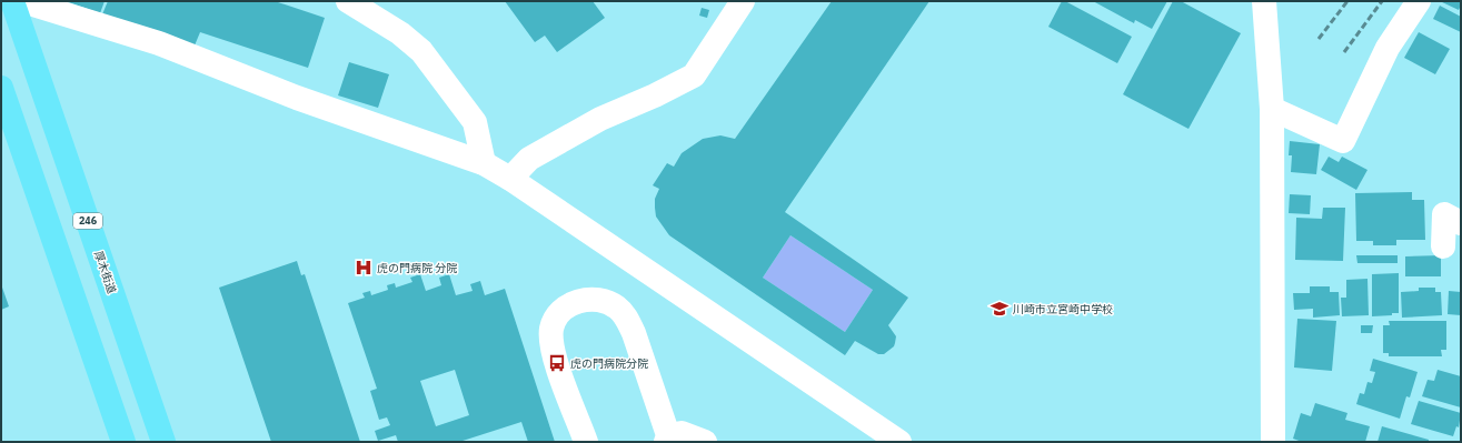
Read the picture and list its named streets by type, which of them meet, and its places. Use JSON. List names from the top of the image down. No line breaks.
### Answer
{"streets":{"highway":["246","厚木街道"]},"places":{"hospital":["虎の門病院 分院"],"school or university":["川崎市立宮崎中学校"],"bus stop":["虎の門病院分院"]}}
